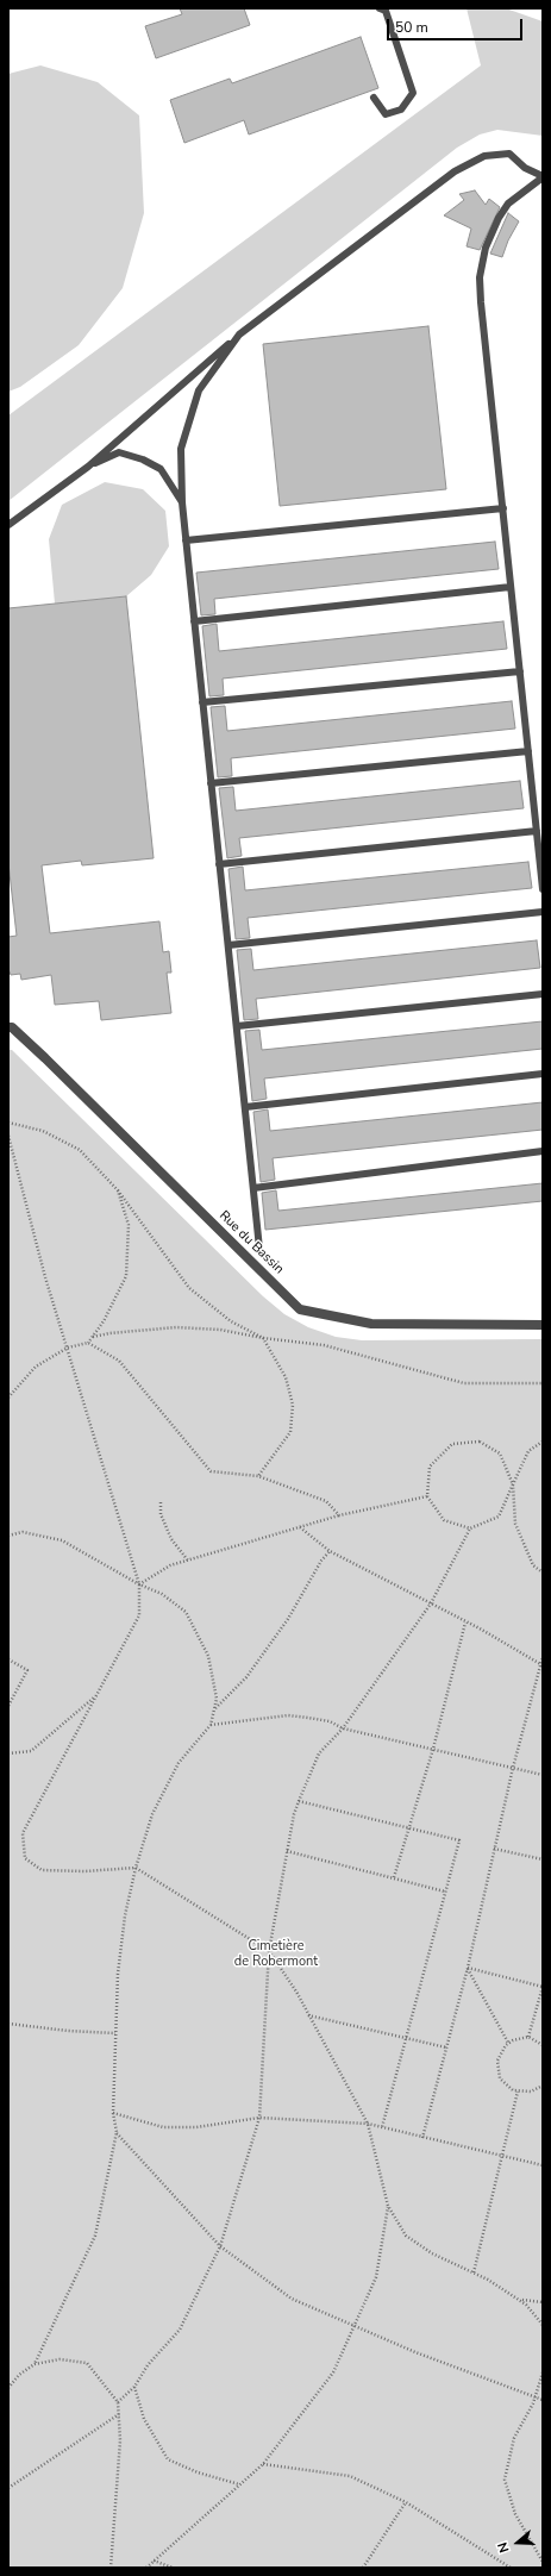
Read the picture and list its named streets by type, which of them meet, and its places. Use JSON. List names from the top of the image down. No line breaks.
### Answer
{"streets":{"street":["Rue du Bassin"]},"parks":["Cimetière de Robermont"],"scale_bar":"50 m","north":"left"}
